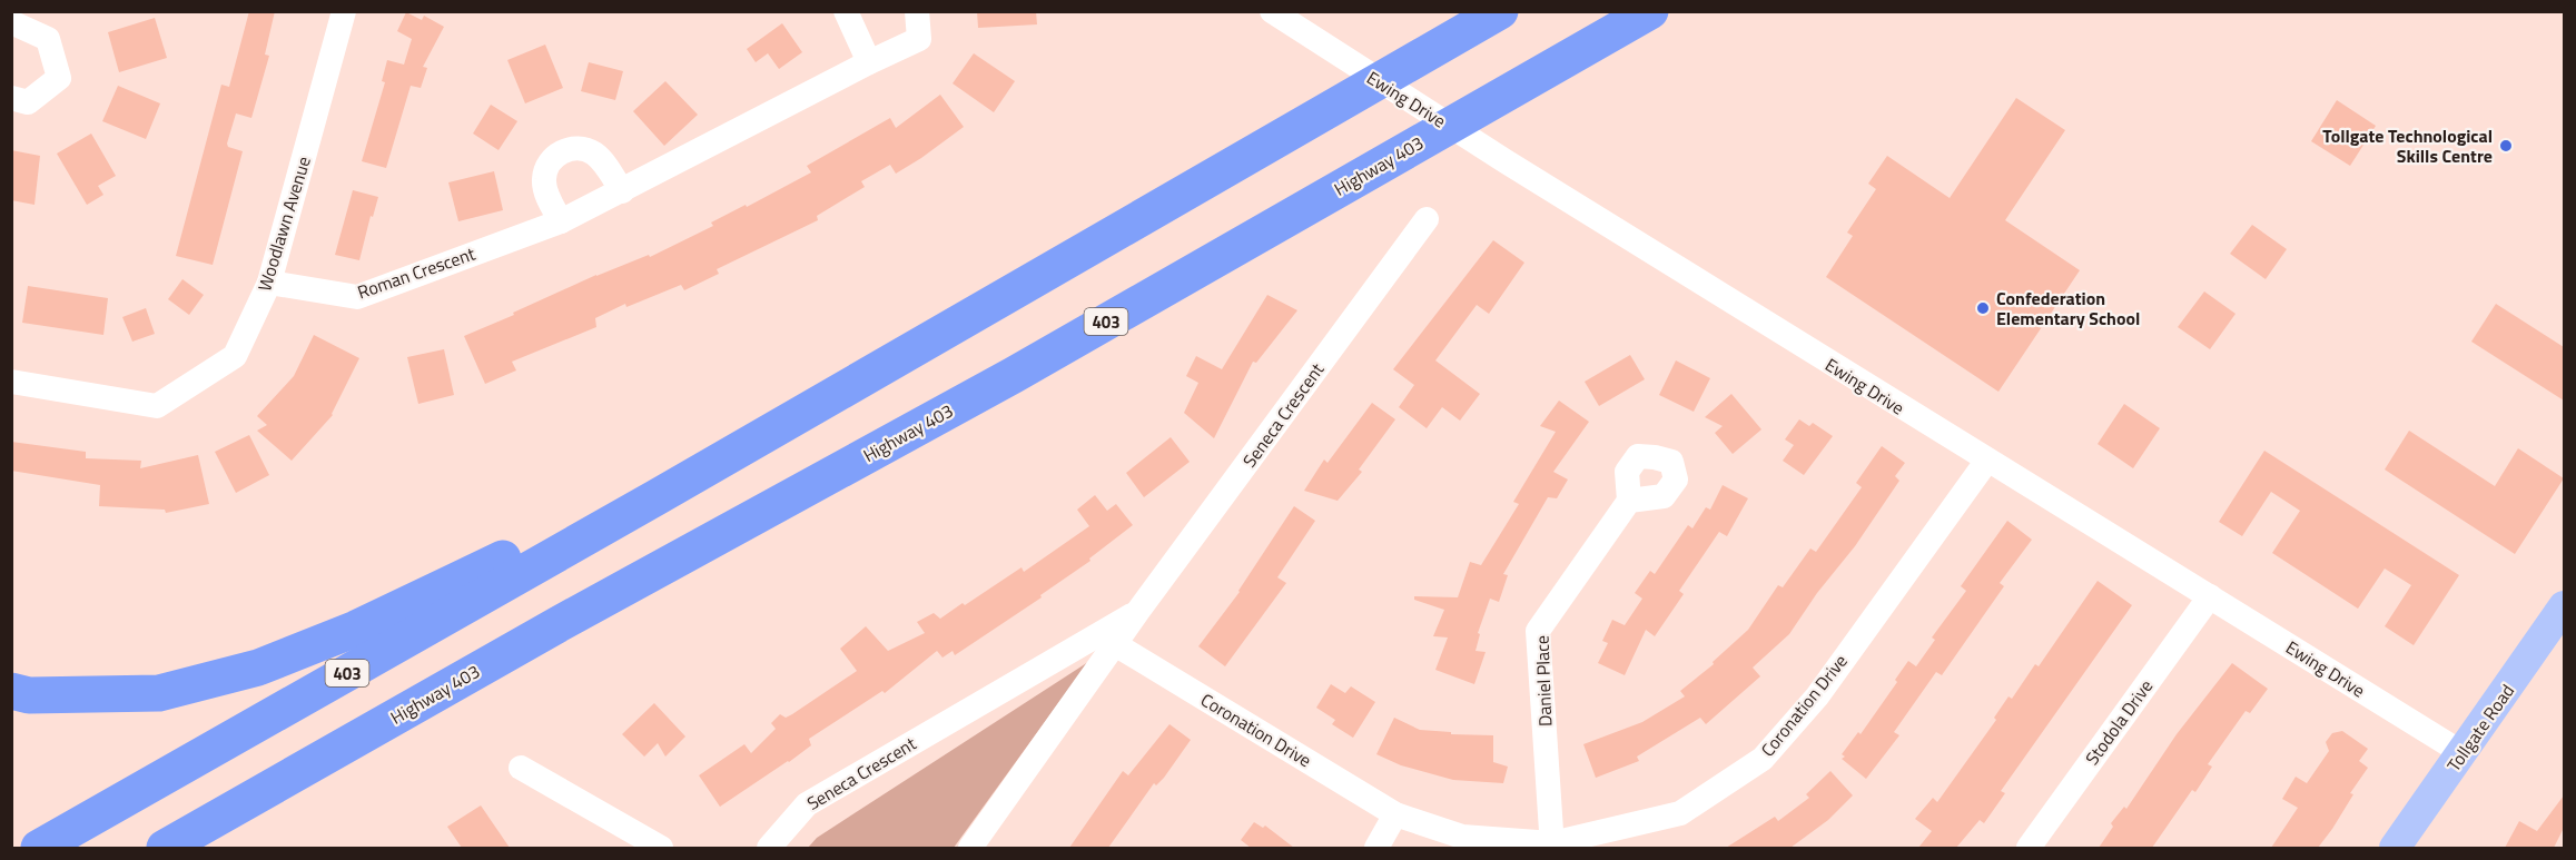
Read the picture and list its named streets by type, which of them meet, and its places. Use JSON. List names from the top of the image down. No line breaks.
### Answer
{"streets":{"highway":["Highway 403","403"],"main road":["Tollgate Road"],"street":["Ewing Drive","Woodlawn Avenue","Roman Crescent","Seneca Crescent","Daniel Place","Coronation Drive","Stodola Drive"]},"crossings":[["Ewing Drive","Coronation Drive"],["Ewing Drive","Stodola Drive"],["Ewing Drive","Tollgate Road"],["Woodlawn Avenue","Roman Crescent"],["Seneca Crescent","Coronation Drive"],["Daniel Place","Coronation Drive"]],"places":["Tollgate Technological Skills Centre","Confederation Elementary School"]}
